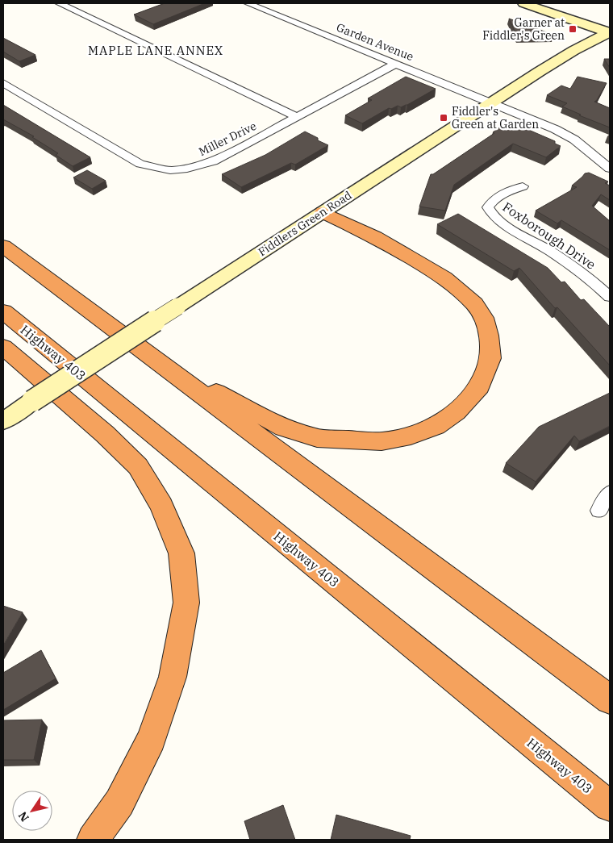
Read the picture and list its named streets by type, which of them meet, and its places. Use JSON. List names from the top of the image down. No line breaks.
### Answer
{"streets":{"highway":["Highway 403"],"main road":["Fiddlers Green Road"],"street":["Garden Avenue","Miller Drive","Foxborough Drive"]},"crossings":[["Garden Avenue","Miller Drive"],["Garden Avenue","Fiddlers Green Road"]],"districts":["MAPLE LANE ANNEX"],"places":{"transit":["Garner at Fiddler's Green","Fiddler's Green at Garden"]},"north":"bottom left"}
